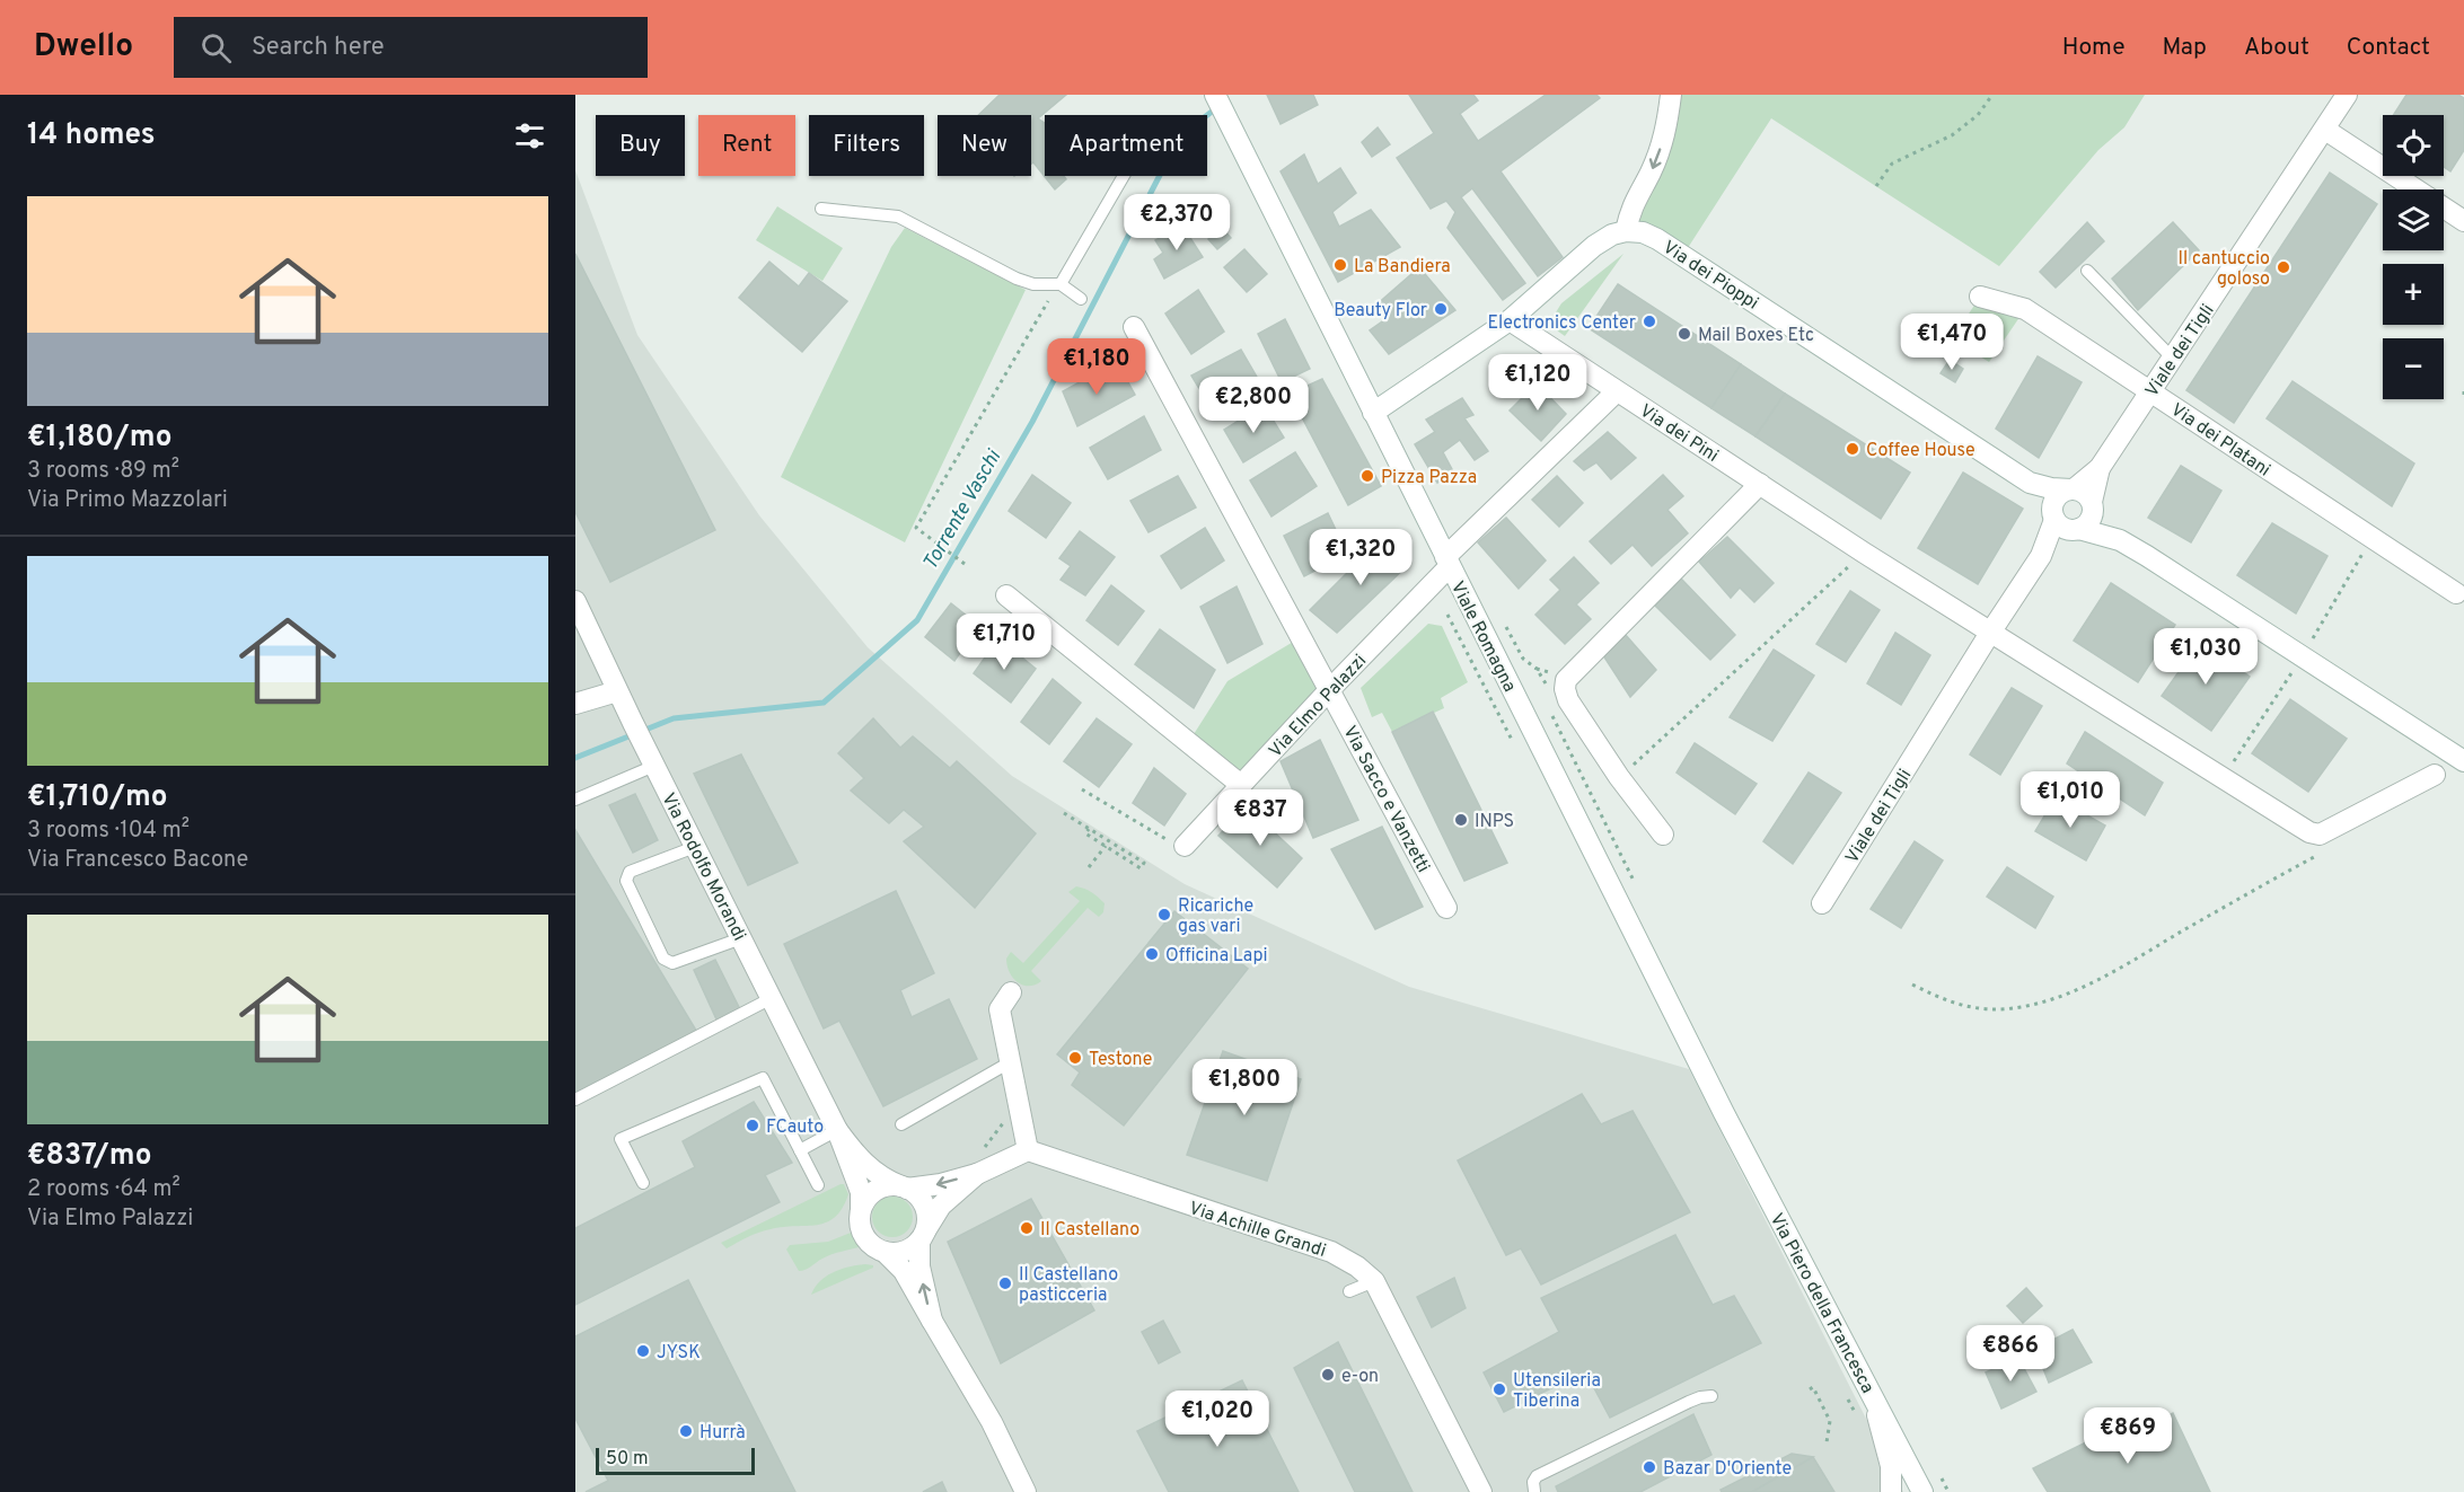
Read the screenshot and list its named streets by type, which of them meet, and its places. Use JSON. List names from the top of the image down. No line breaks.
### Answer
{"streets":{"street":["Via dei Pioppi","Viale dei Tigli","Via dei Pini","Via dei Platani","Viale Romagna","Via Elmo Palazzi","Via Sacco e Vanzetti","Via Rodolfo Morandi","Via Achille Grandi","Via Piero della Francesca"]},"crossings":[["Via dei Pioppi","Viale dei Tigli"],["Viale dei Tigli","Via dei Pini"],["Viale dei Tigli","Via dei Platani"],["Via dei Pini","Via Elmo Palazzi"],["Viale Romagna","Via Elmo Palazzi"],["Viale Romagna","Via Piero della Francesca"],["Via Elmo Palazzi","Via Sacco e Vanzetti"]],"water":["Torrente Vaschi"],"places":["La Bandiera","Il cantuccio goloso","Beauty Flor","Electronics Center","Mail Boxes Etc","Coffee House","Pizza Pazza","INPS","Ricariche gas vari","Officina Lapi","Testone","FCauto","Il Castellano","Il Castellano pasticceria","JYSK","e-on","Utensileria Tiberina","Hurrà","Bazar D'Oriente"],"scale_bar":"50 m","page":{"header":"Dwello","search":"Search here","nav":["Home","Map","About","Contact"],"heading":"14 homes","map_buttons":["+","−"],"chip":["Buy","Rent","Filters","New","Apartment"],"list":[{"name":"€1,180/mo","note":"3 rooms · 89 m² · Via Primo Mazzolari"},{"name":"€1,710/mo","note":"3 rooms · 104 m² · Via Francesco Bacone"},{"name":"€837/mo","note":"2 rooms · 64 m² · Via Elmo Palazzi"}],"price":["€2,370","€1,470","€1,180","€1,120","€2,800","€1,320","€1,710","€1,030","€1,010","€837","€1,800","€866","€1,020","€869"],"scale":"50 m"}}
